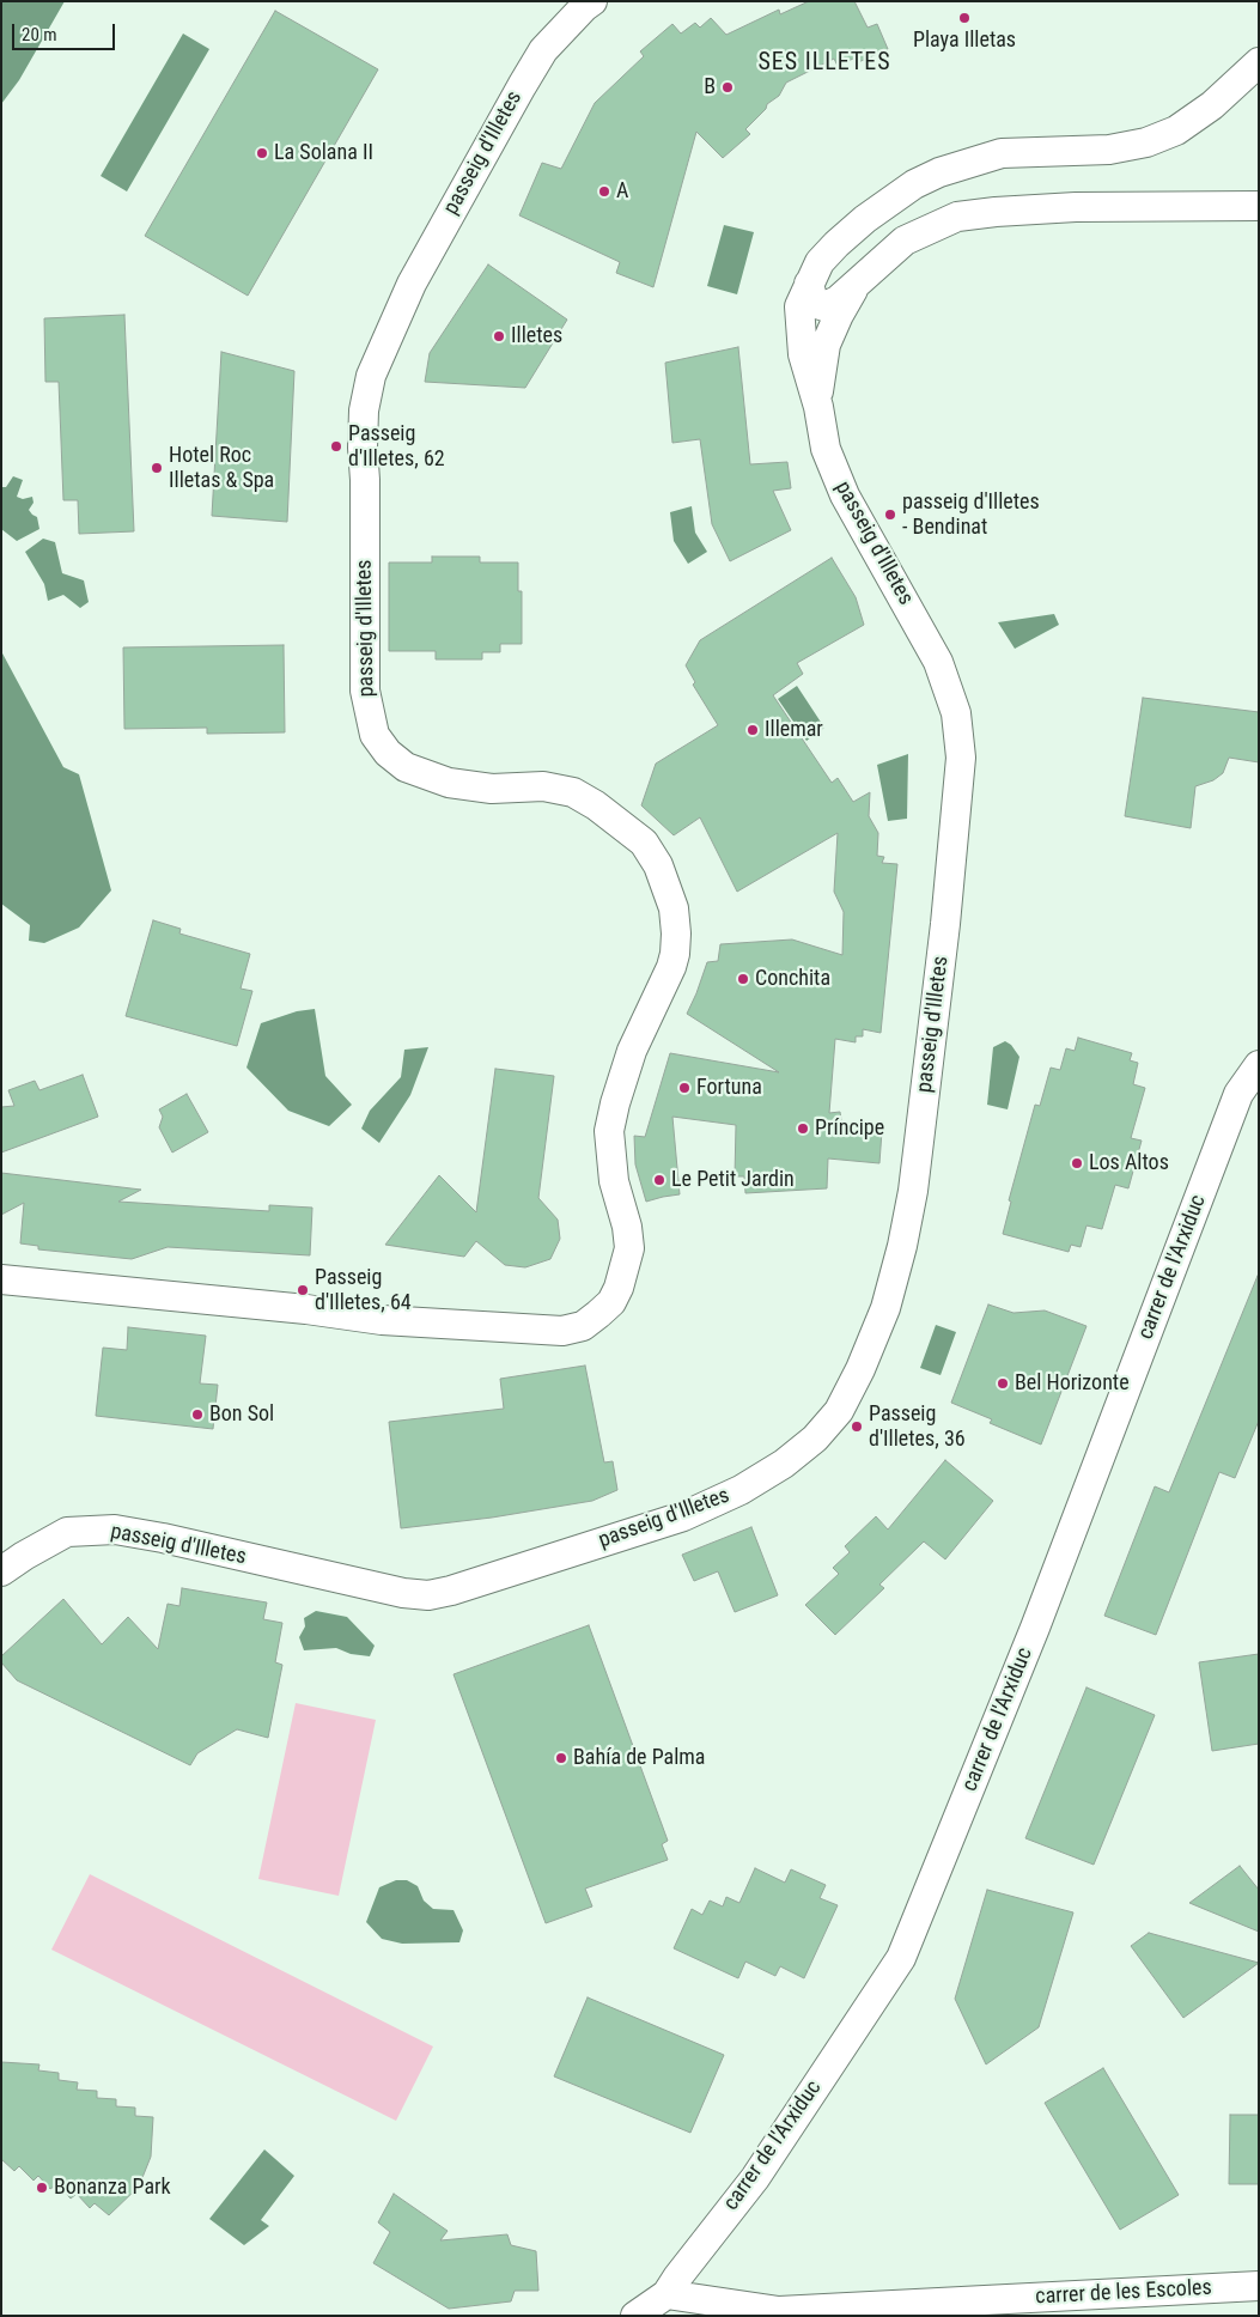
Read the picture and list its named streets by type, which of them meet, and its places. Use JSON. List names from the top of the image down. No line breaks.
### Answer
{"streets":{"street":["passeig d'Illetes","carrer de l'Arxiduc","carrer de les Escoles"]},"crossings":[["carrer de l'Arxiduc","carrer de les Escoles"]],"districts":["SES ILLETES"],"places":["Playa Illetas","B","La Solana II","A","Illetes","Passeig d'Illetes, 62","Hotel Roc Illetas & Spa","passeig d'Illetes - Bendinat","Illemar","Conchita","Fortuna","Príncipe","Los Altos","Le Petit Jardin","Passeig d'Illetes, 64","Bel Horizonte","Bon Sol","Passeig d'Illetes, 36","Bahía de Palma","Bonanza Park"],"scale_bar":"20 m"}
